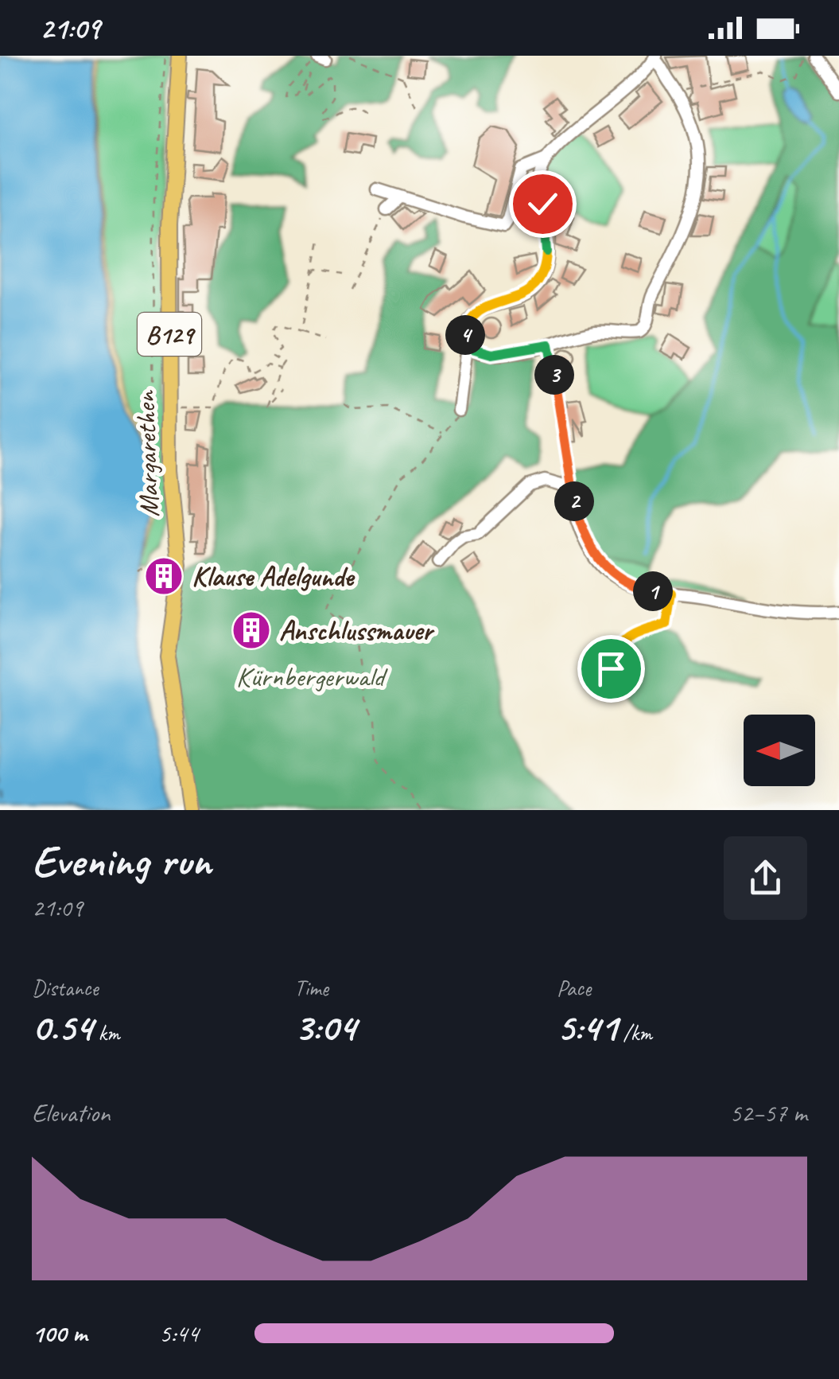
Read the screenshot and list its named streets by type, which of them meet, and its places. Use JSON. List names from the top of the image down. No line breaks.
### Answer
{"streets":{"main road":["B129","Margarethen"]},"parks":["Kürnbergerwald"],"places":{"building":["Klause Adelgunde","Anschlussmauer"]},"north":"left","page":{"status":"21:09","pins":["4","3","2","1"],"heading":["Evening run","21:09"],"stats":[["Distance","0.54 km"],["Time","3:04"],["Pace","5:41 /km"]],"chart":["Elevation","52–57 m"],"list":[{"name":"100 m","note":"5:44"}]}}
